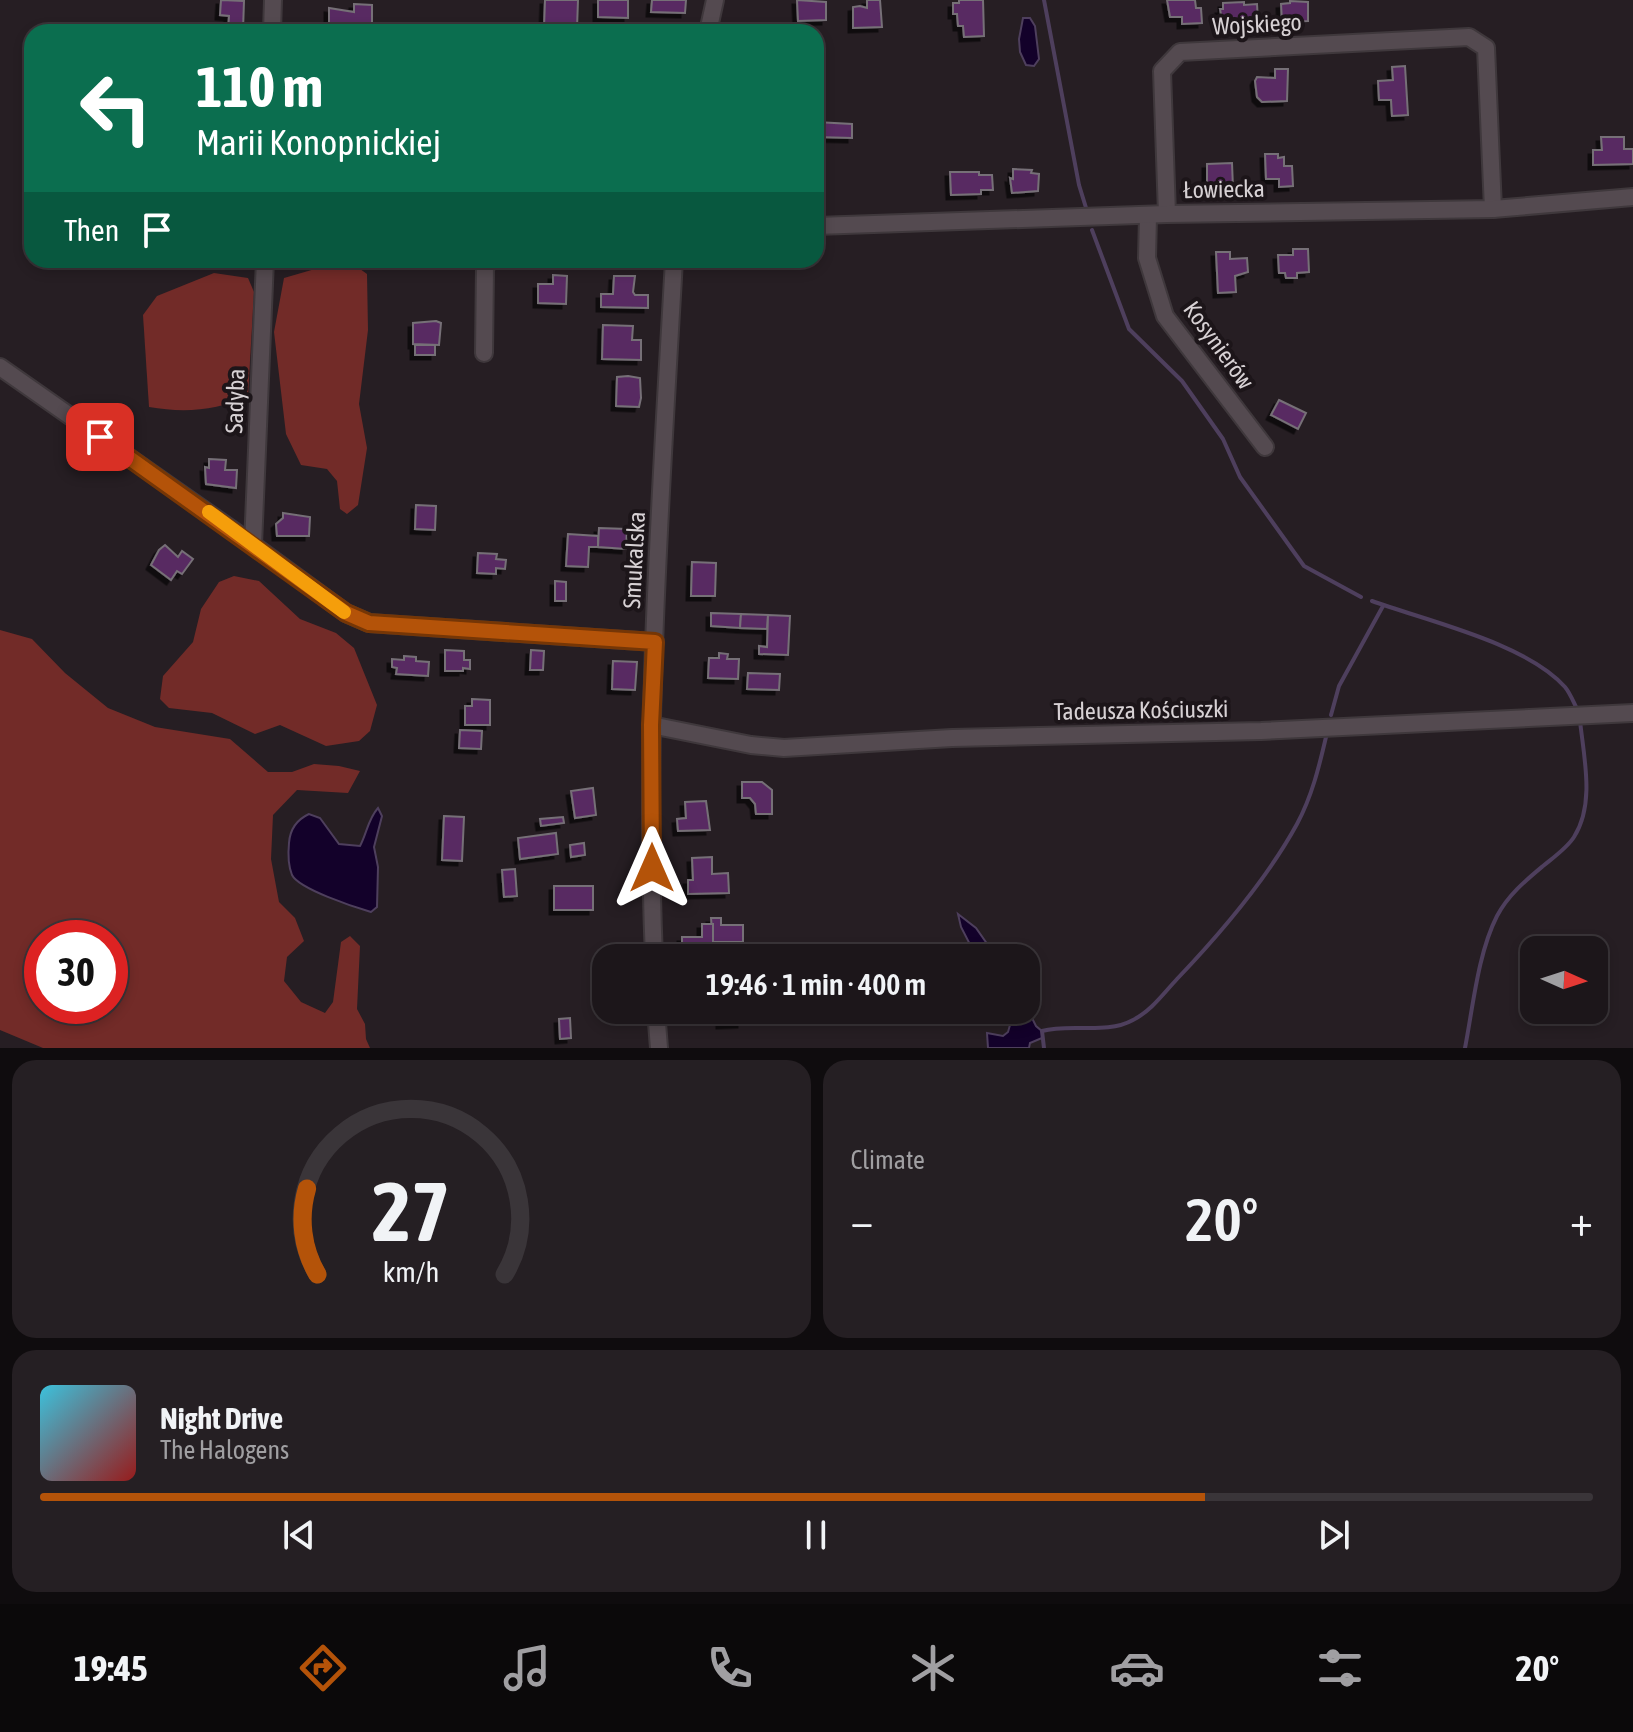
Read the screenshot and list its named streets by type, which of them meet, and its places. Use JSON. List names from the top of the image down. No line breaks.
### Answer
{"streets":{"street":["Wojskiego","Łowiecka","Kosynierów","Sadyba","Smukalska","Tadeusza Kościuszki"]},"crossings":[["Wojskiego","Łowiecka"],["Łowiecka","Kosynierów"],["Smukalska","Tadeusza Kościuszki"]],"north":"right","page":{"turn":["110 m","Marii Konopnickiej"],"then":"Then","limit":"30","trip":"19:46 · 1 min · 400 m","tile":"Climate","heat":["−","20°","+"],"song":["Night Drive","The Halogens"],"tabs":["19:45","20°"],"gauge":["27","km/h"]}}
